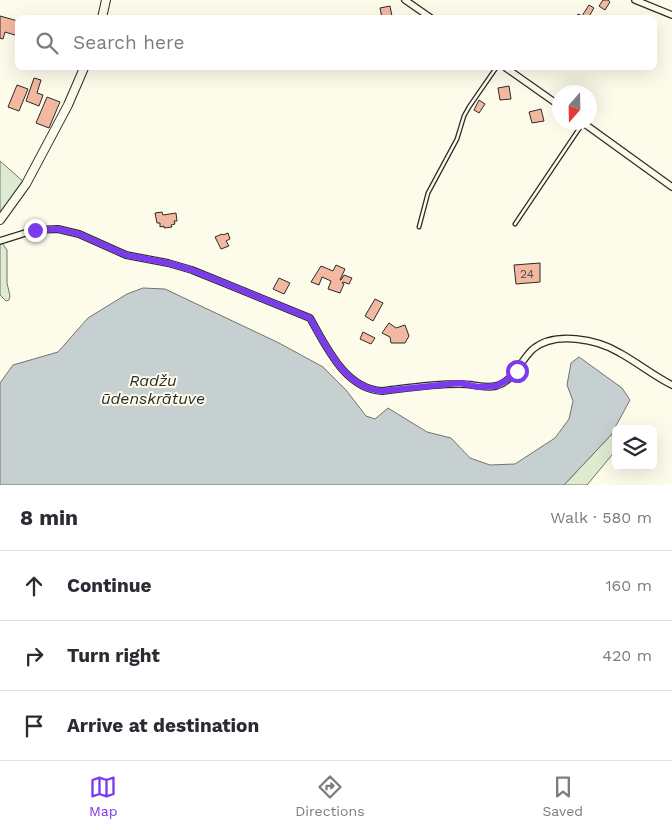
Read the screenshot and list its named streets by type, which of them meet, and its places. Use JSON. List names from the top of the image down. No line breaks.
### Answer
{"water":["Radžu ūdenskrātuve"],"house_numbers":["24"],"north":"bottom","page":{"search":"Search here","heading":["8 min","Walk · 580 m"],"list":[["Continue","160 m"],["Turn right","420 m"],"Arrive at destination"],"nav":["Map","Directions","Saved"]}}
